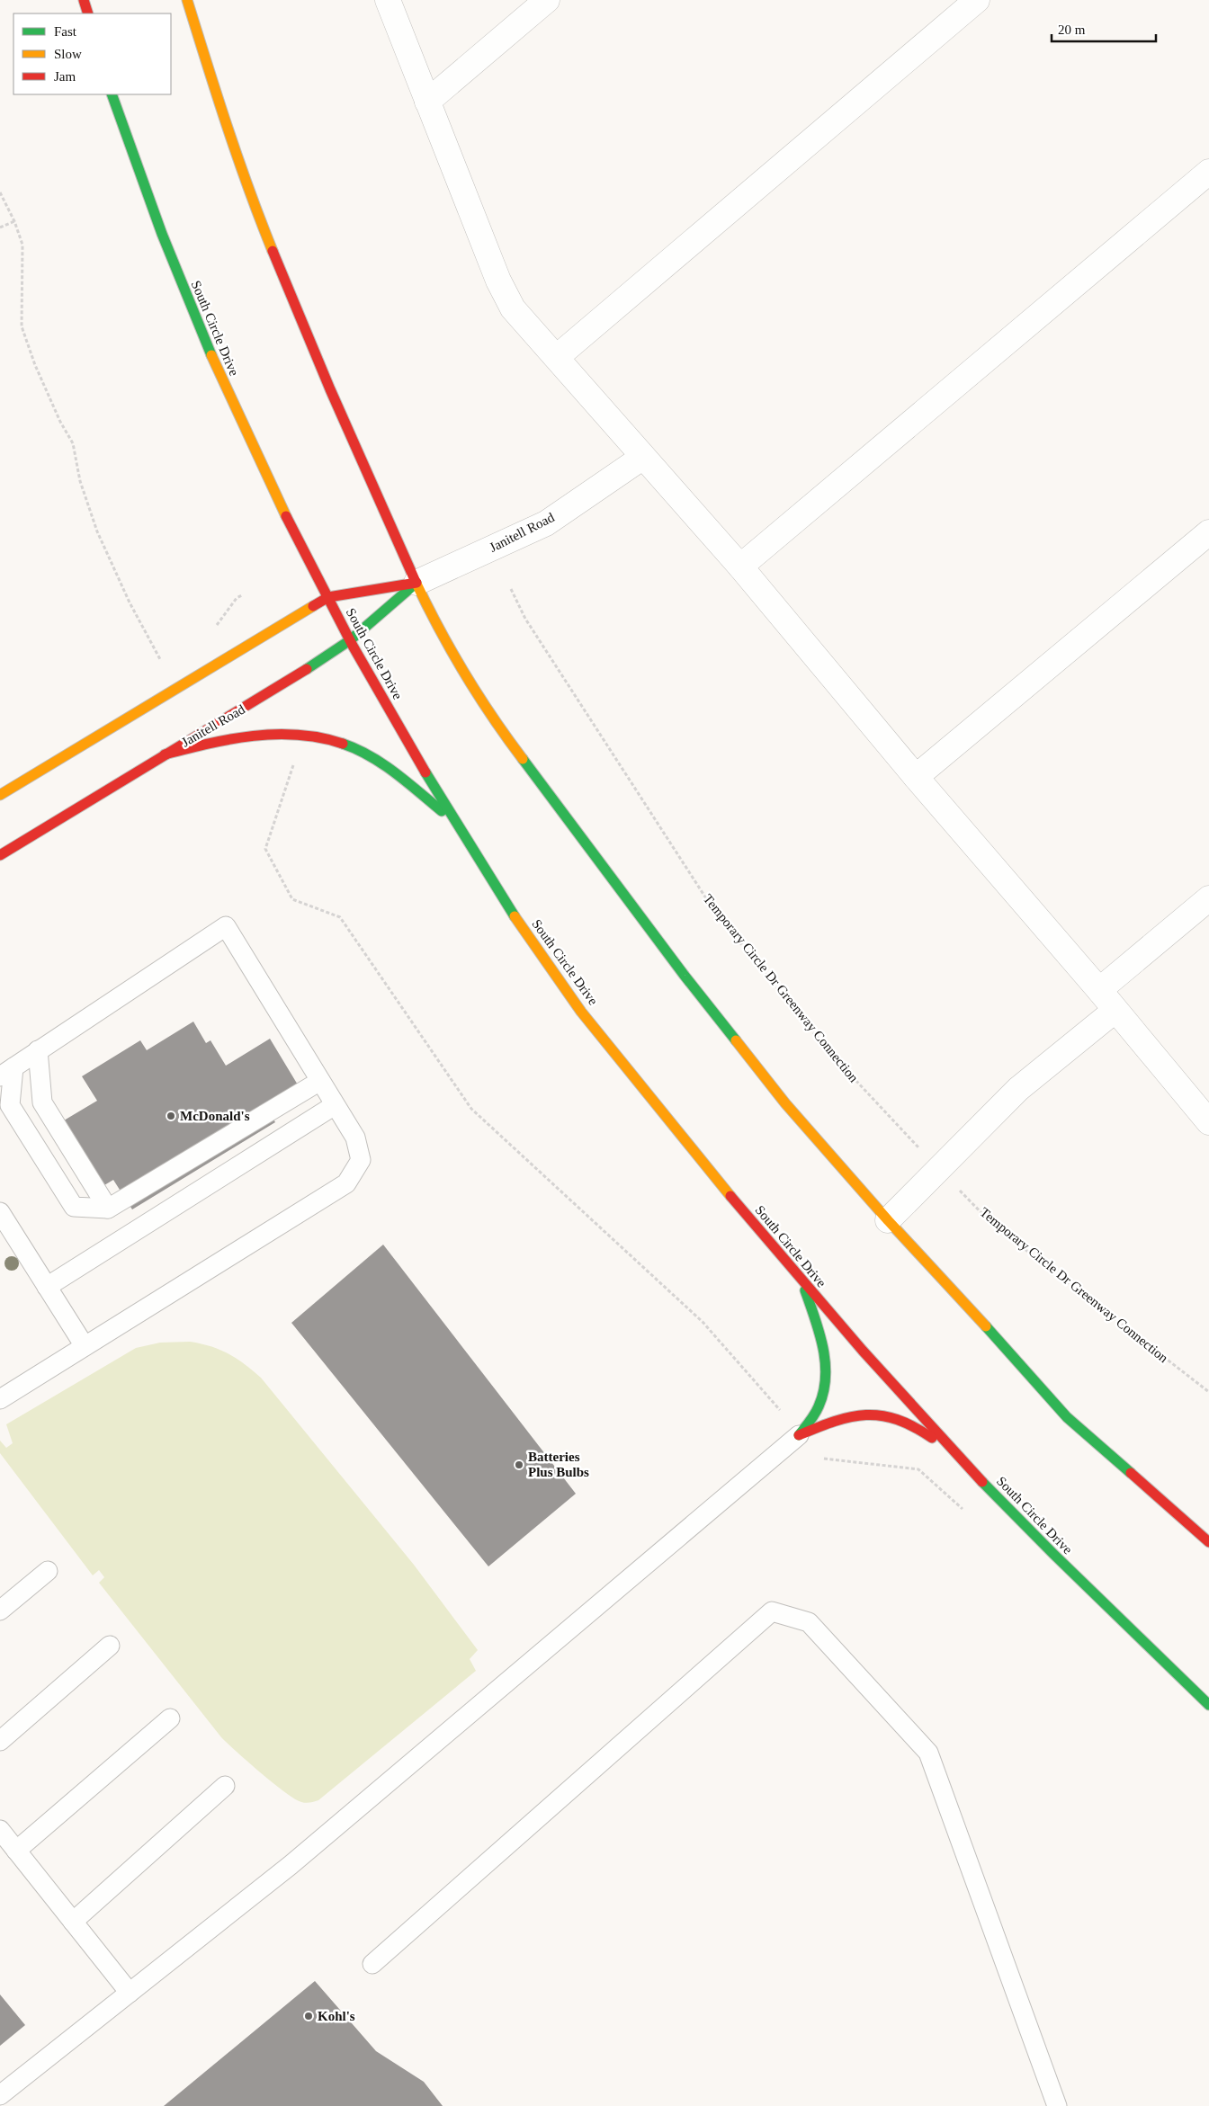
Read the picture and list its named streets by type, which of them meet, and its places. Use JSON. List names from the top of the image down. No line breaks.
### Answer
{"streets":{"main road":["South Circle Drive","Janitell Road"],"path":["Temporary Circle Dr Greenway Connection"]},"crossings":[["South Circle Drive","Janitell Road"]],"places":["McDonald's","Batteries Plus Bulbs","Kohl's"],"legend":["Fast","Slow","Jam"],"scale_bar":"20 m"}
